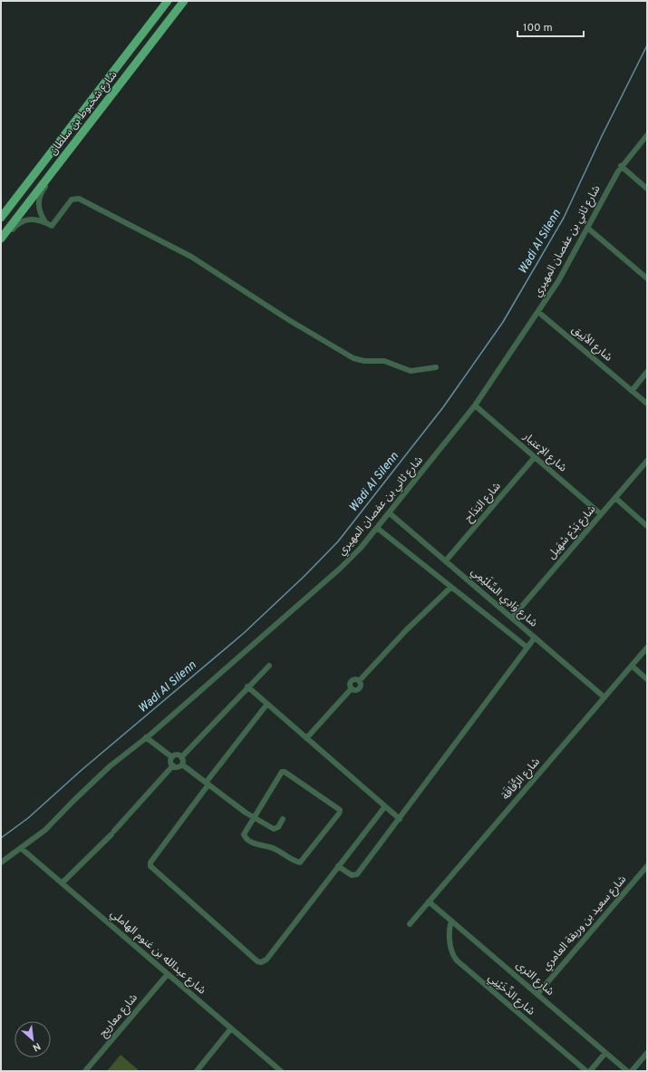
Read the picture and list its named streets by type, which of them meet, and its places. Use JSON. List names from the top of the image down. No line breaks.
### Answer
{"streets":{"main road":["شارع شخبوط بن سلطان"],"street":["شارع ثاني بن عفصان المهيري","شارع الأنِيق","شارع الإعتبار","شارع البَدَاح","شارع بَدْع سْهَيل","شارع وَادِي السِّلَيْمِي","شارع الرُّفَاقَة","شارع سعيد بن وريقة العامري","شارع عبدالله بن غنوم الهاملي","شارع الثرى","شارع الدِّخَيْنِي","شارع معاريج"]},"crossings":[["شارع ثاني بن عفصان المهيري","شارع الأنِيق"],["شارع ثاني بن عفصان المهيري","شارع الإعتبار"],["شارع ثاني بن عفصان المهيري","شارع وَادِي السِّلَيْمِي"],["شارع ثاني بن عفصان المهيري","شارع عبدالله بن غنوم الهاملي"],["شارع الإعتبار","شارع البَدَاح"],["شارع الإعتبار","شارع بَدْع سْهَيل"],["شارع البَدَاح","شارع وَادِي السِّلَيْمِي"],["شارع بَدْع سْهَيل","شارع وَادِي السِّلَيْمِي"],["شارع وَادِي السِّلَيْمِي","شارع الرُّفَاقَة"],["شارع الرُّفَاقَة","شارع الثرى"],["شارع سعيد بن وريقة العامري","شارع الثرى"],["شارع عبدالله بن غنوم الهاملي","شارع معاريج"],["شارع الثرى","شارع الدِّخَيْنِي"]],"water":["Wadi Al Silenn"],"scale_bar":"100 m","north":"bottom right"}
